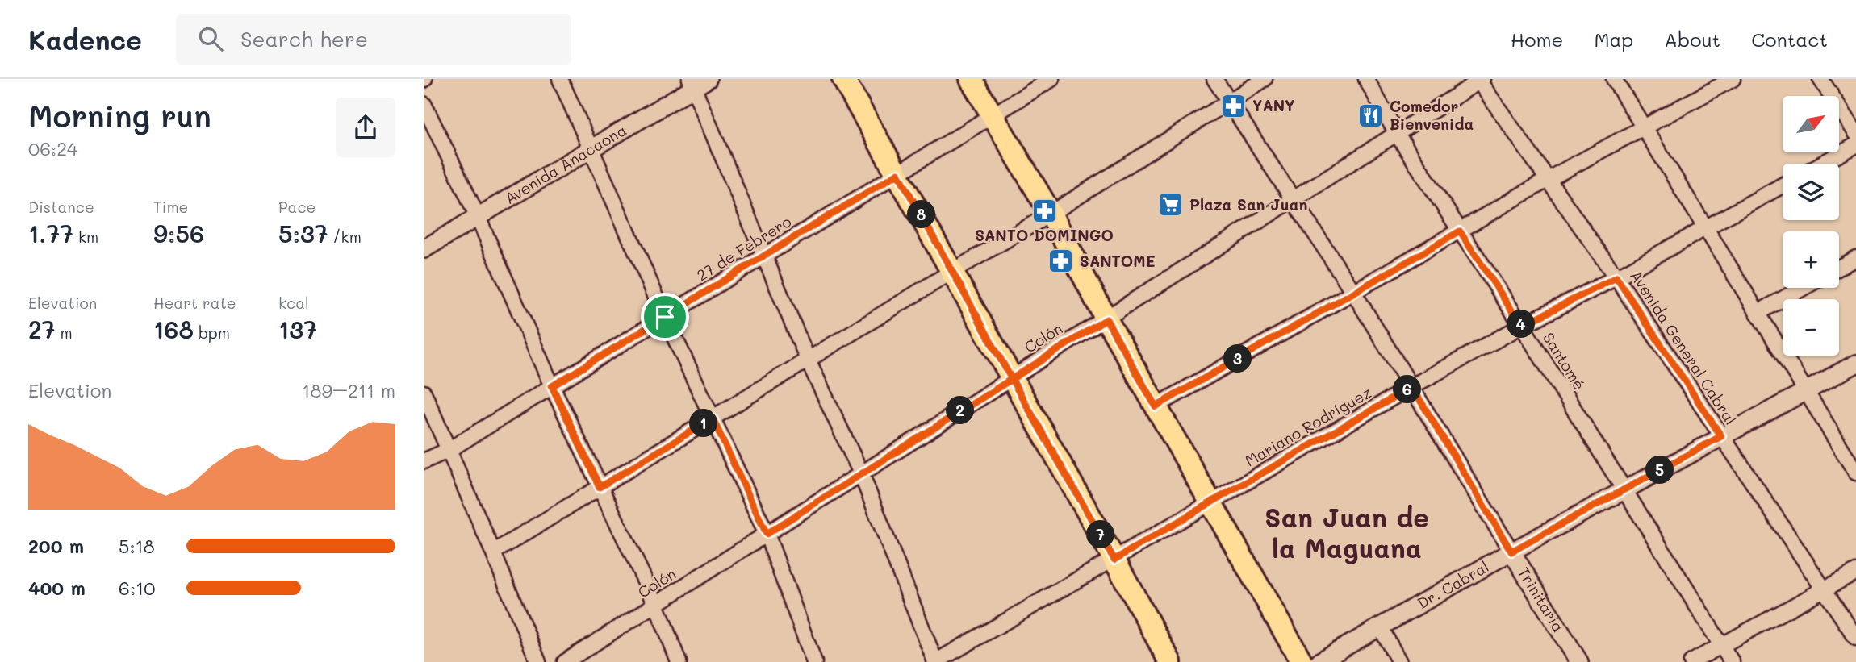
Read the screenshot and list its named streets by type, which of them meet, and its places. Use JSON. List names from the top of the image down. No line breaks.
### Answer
{"streets":{"street":["Avenida Anacaona","27 de Febrero","Colón","Avenida General Cabral","Santomé","Mariano Rodríguez","Dr. Cabral","Trinitaria"]},"crossings":[["Colón","Avenida General Cabral"],["Colón","Santomé"],["Colón","Trinitaria"],["Avenida General Cabral","Mariano Rodríguez"],["Avenida General Cabral","Dr. Cabral"],["Santomé","Mariano Rodríguez"],["Santomé","Dr. Cabral"],["Mariano Rodríguez","Trinitaria"],["Dr. Cabral","Trinitaria"]],"districts":["San Juan de la Maguana"],"places":{"pharmacy":["YANY","SANTO DOMINGO","SANTOME"],"restaurant":["Comedor Bienvenida"],"supermarket":["Plaza San Juan"]},"north":"top right","page":{"header":"Kadence","search":"Search here","nav":["Home","Map","About","Contact"],"heading":["Morning run","06:24"],"map_buttons":["+","−"],"stats":[["Distance","1.77 km"],["Time","9:56"],["Pace","5:37 /km"],["Elevation","27 m"],["Heart rate","168 bpm"],["kcal","137"]],"pins":["8","4","3","6","2","1","5","7"],"chart":["Elevation","189–211 m"],"list":[{"name":"200 m","note":"5:18"},{"name":"400 m","note":"6:10"}]}}
